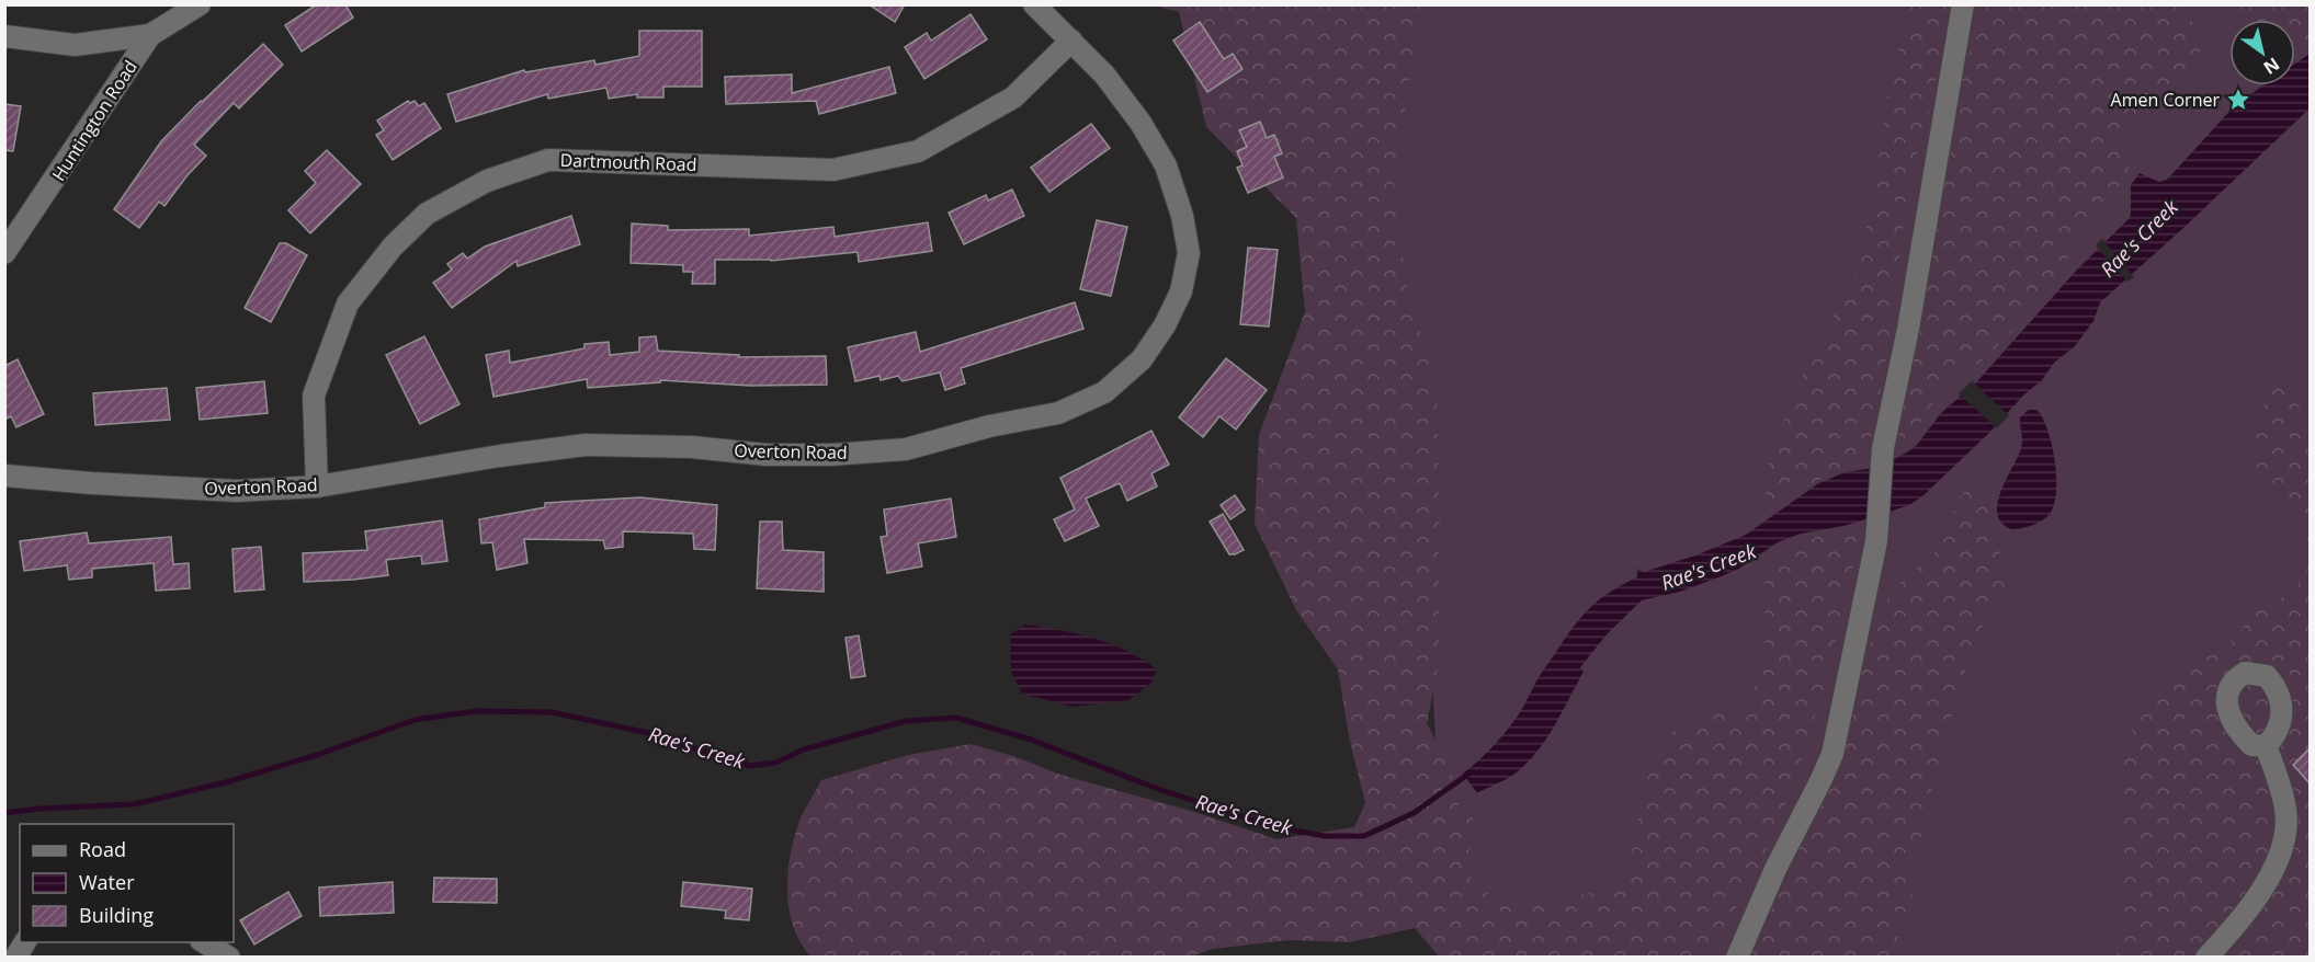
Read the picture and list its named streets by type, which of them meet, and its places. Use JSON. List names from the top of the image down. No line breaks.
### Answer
{"streets":{"street":["Huntington Road","Dartmouth Road","Overton Road"]},"crossings":[["Dartmouth Road","Overton Road"]],"water":["Rae's Creek"],"places":{"place":["Amen Corner"]},"legend":["Road","Water","Building"],"north":"bottom right"}
